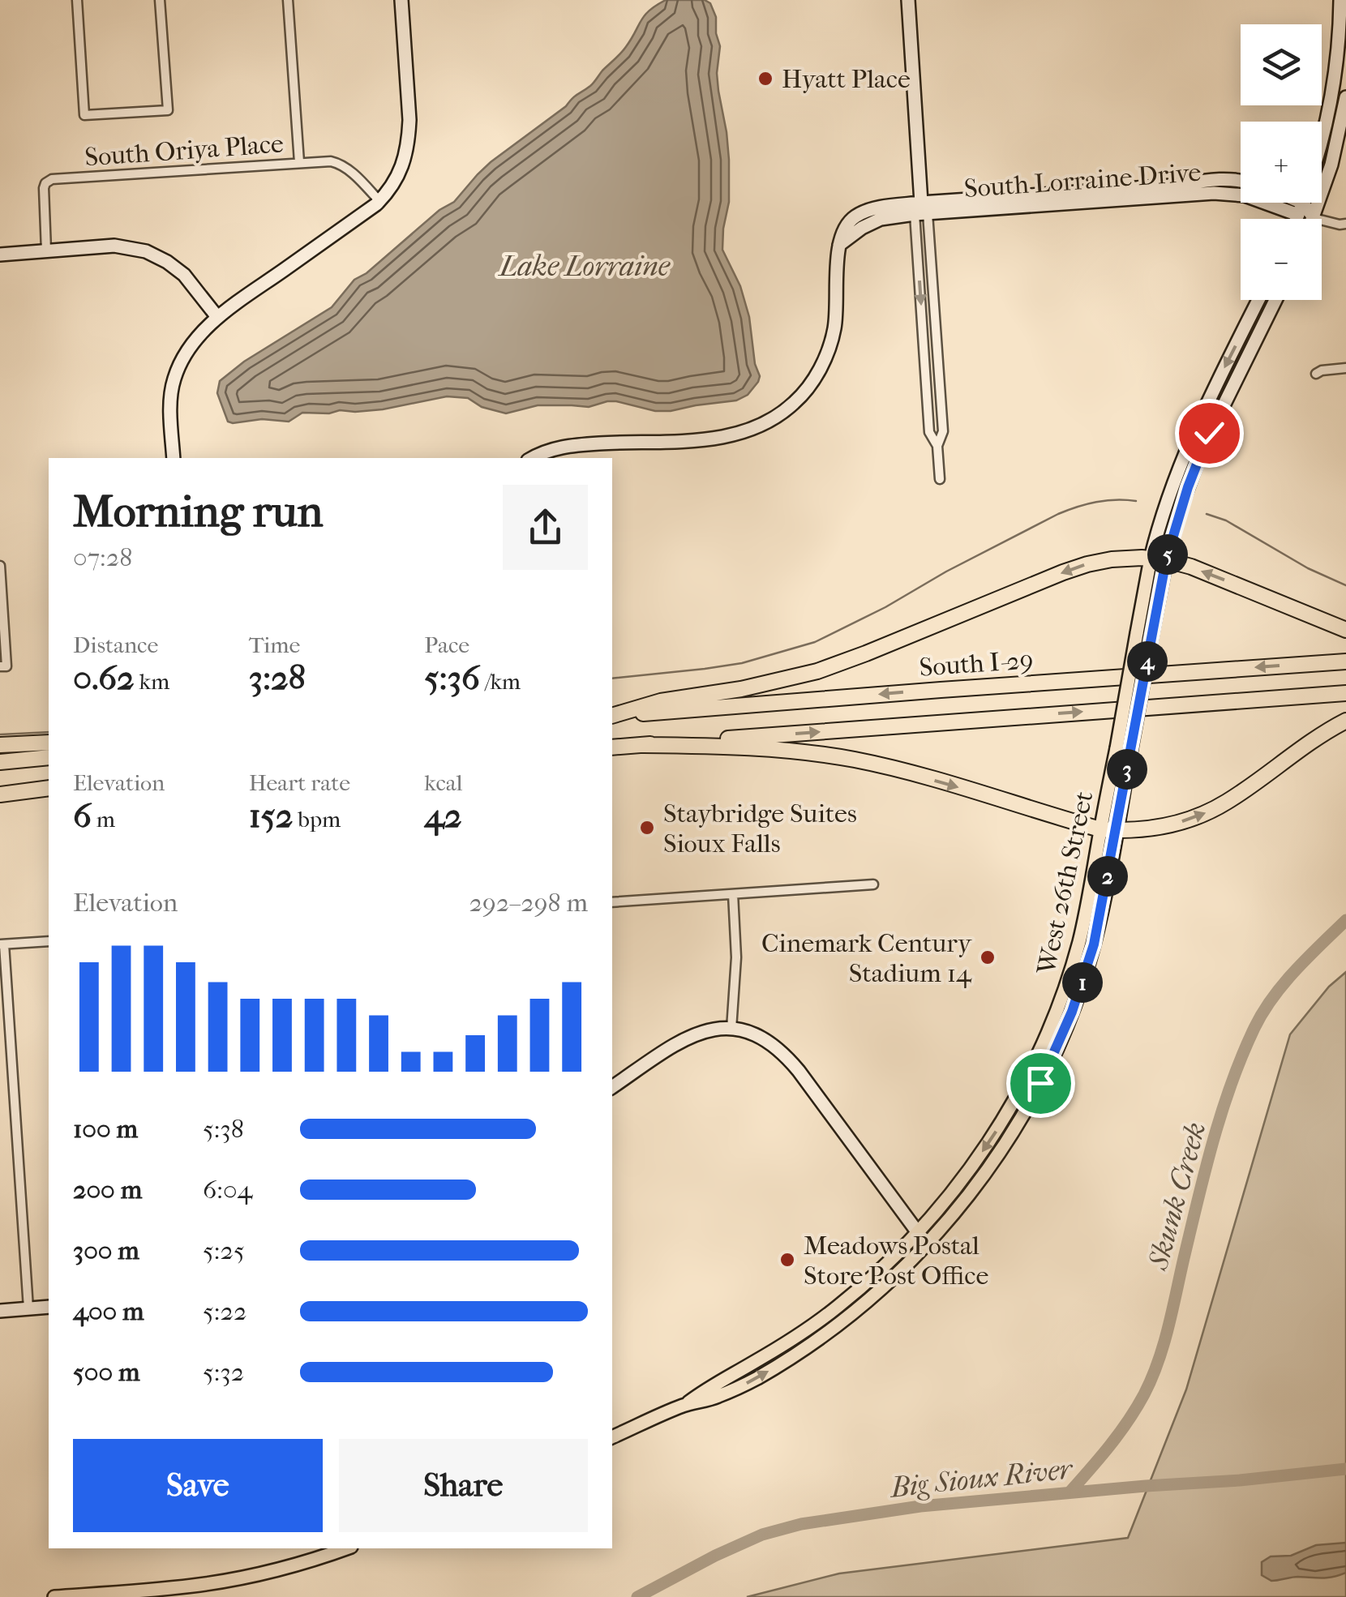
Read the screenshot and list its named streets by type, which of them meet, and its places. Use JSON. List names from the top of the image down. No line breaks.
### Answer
{"streets":{"highway":["South I-29"],"main road":["West 26th Street"],"street":["South Oriya Place","South Lorraine Drive"]},"water":["Lake Lorraine","Skunk Creek","Big Sioux River"],"places":["Hyatt Place","Staybridge Suites Sioux Falls","Cinemark Century Stadium 14","Meadows Postal Store Post Office"],"page":{"map_buttons":["+","−"],"heading":["Morning run","07:28"],"pins":["5","4","3","2","1"],"stats":[["Distance","0.62 km"],["Time","3:28"],["Pace","5:36 /km"],["Elevation","6 m"],["Heart rate","152 bpm"],["kcal","42"]],"chart":["Elevation","292–298 m"],"list":[{"name":"100 m","note":"5:38"},{"name":"200 m","note":"6:04"},{"name":"300 m","note":"5:25"},{"name":"400 m","note":"5:22"},{"name":"500 m","note":"5:32"}],"buttons":["Save","Share"]}}
